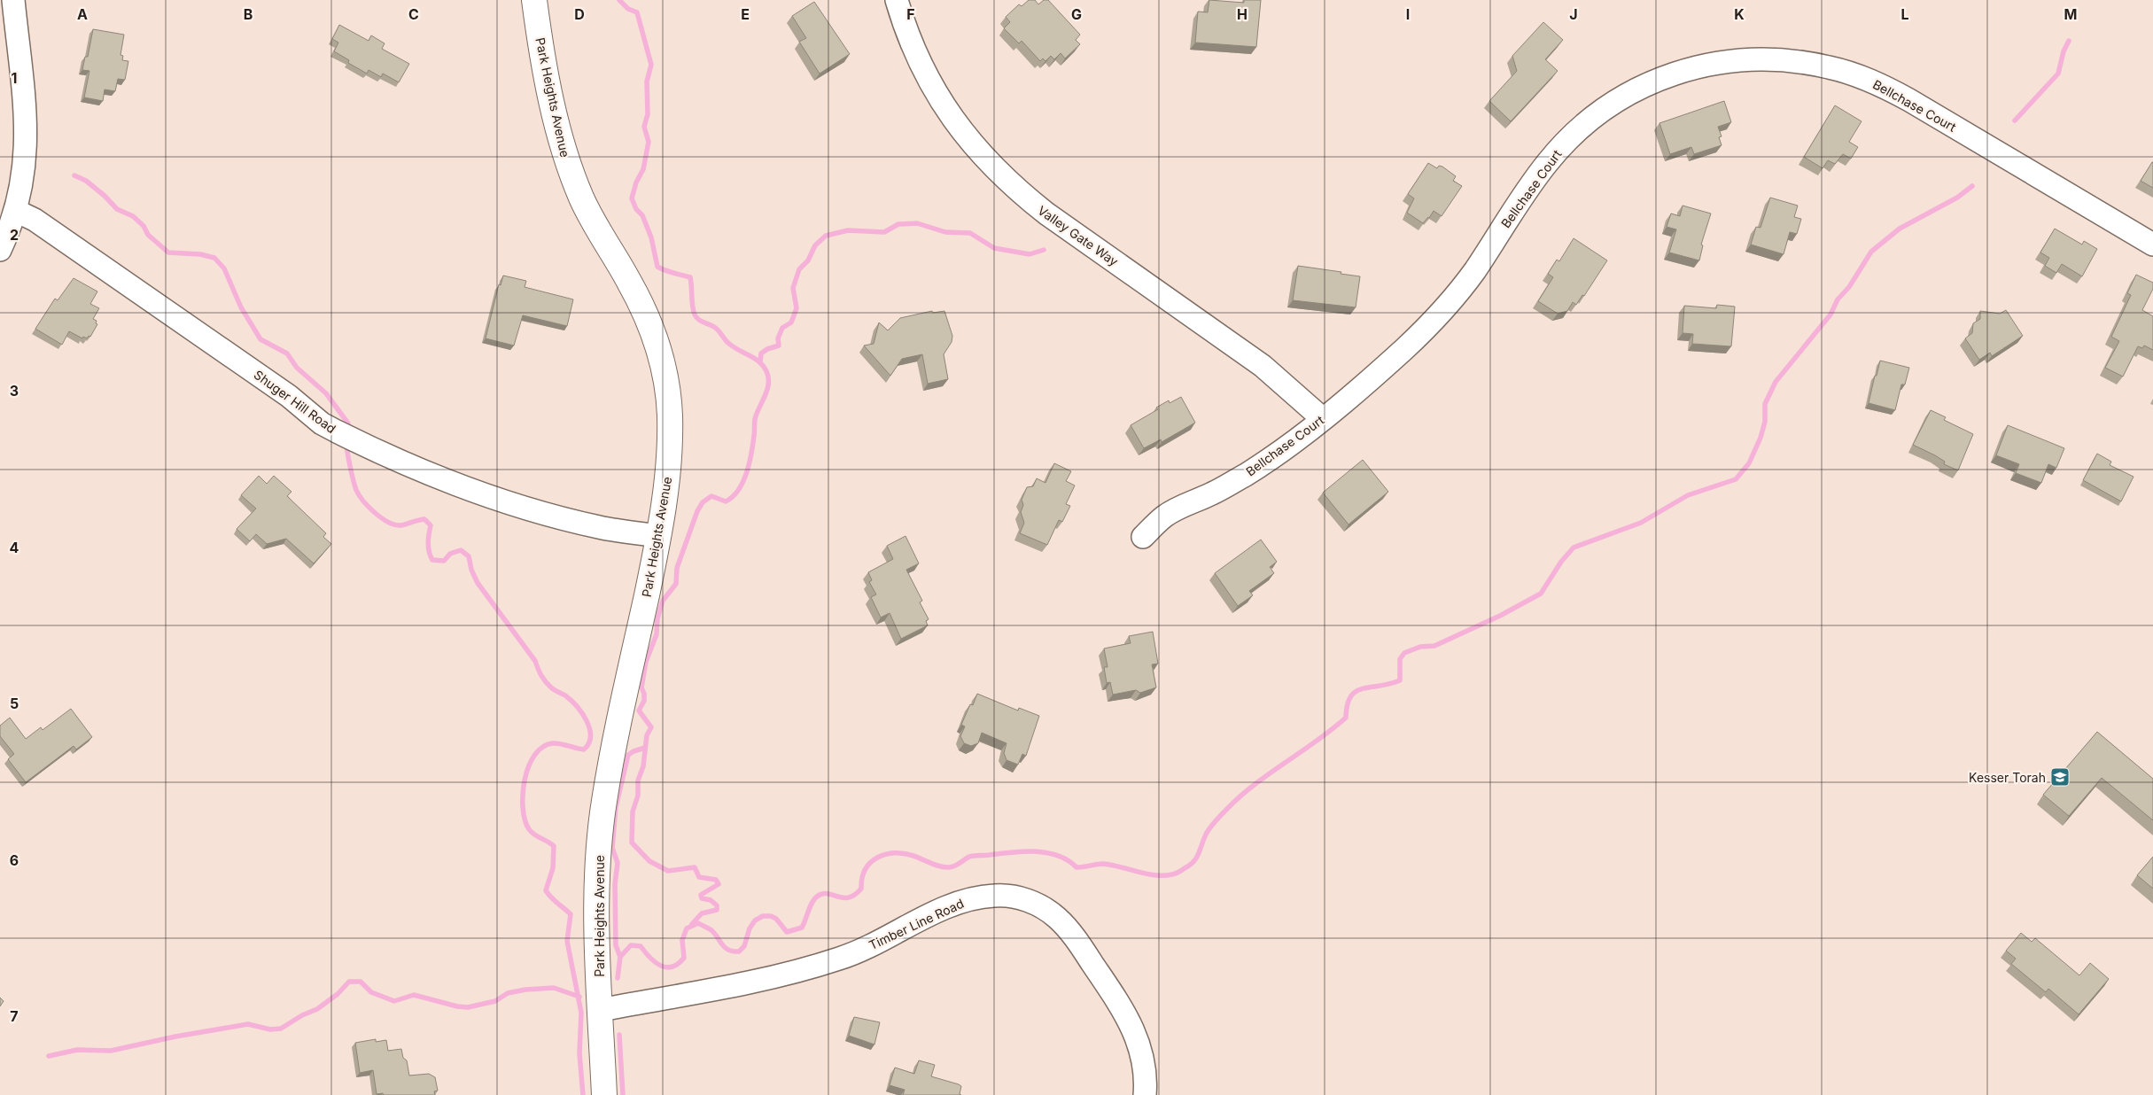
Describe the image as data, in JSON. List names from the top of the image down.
{
  "streets": {
    "main road": ["Park Heights Avenue"],
    "street": [
      "Bellchase Court",
      "Valley Gate Way",
      "Shuger Hill Road",
      "Timber Line Road"
    ]
  },
  "crossings": [
    ["Park Heights Avenue", "Shuger Hill Road"],
    ["Park Heights Avenue", "Timber Line Road"],
    ["Bellchase Court", "Valley Gate Way"]
  ],
  "places": {
    "school or university": ["Kesser Torah"]
  },
  "grid": {
    "columns": [
      "A",
      "B",
      "C",
      "D",
      "E",
      "F",
      "G",
      "H",
      "I",
      "J",
      "K",
      "L",
      "M"
    ],
    "rows": [
      "1",
      "2",
      "3",
      "4",
      "5",
      "6",
      "7"
    ]
  }
}
